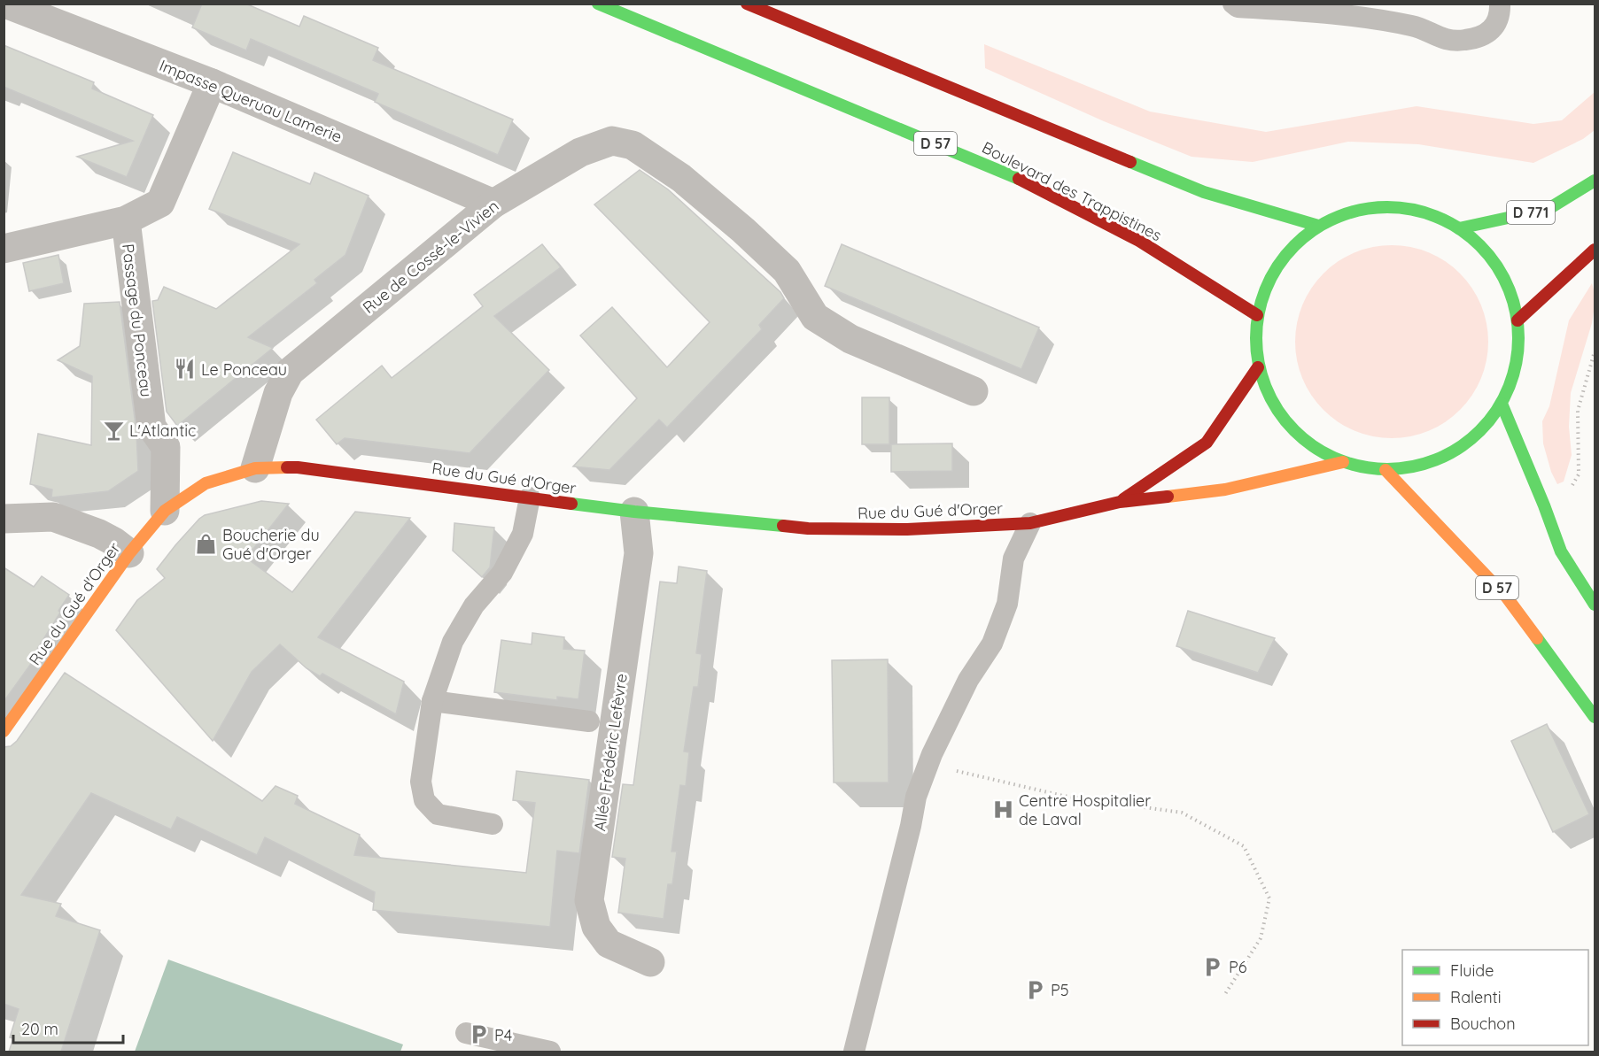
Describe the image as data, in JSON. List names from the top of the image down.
{
  "streets": {
    "main road": [
      "D 57",
      "Boulevard des Trappistines",
      "D 771",
      "Rue du Gué d'Orger"
    ],
    "street": [
      "Impasse Queruau Lamerie",
      "Rue de Cossé-le-Vivien",
      "Passage du Ponceau",
      "Allée Frédéric Lefèvre"
    ]
  },
  "crossings": [
    ["Impasse Queruau Lamerie", "Rue de Cossé-le-Vivien"],
    ["Rue de Cossé-le-Vivien", "Rue du Gué d'Orger"],
    ["Passage du Ponceau", "Rue du Gué d'Orger"],
    ["Rue du Gué d'Orger", "Allée Frédéric Lefèvre"]
  ],
  "places": {
    "restaurant": ["Le Ponceau"],
    "bar": ["L'Atlantic"],
    "shop": ["Boucherie du Gué d'Orger"],
    "hospital": ["Centre Hospitalier de Laval"],
    "parking": ["P6", "P5", "P4"]
  },
  "legend": ["Fluide", "Ralenti", "Bouchon"],
  "scale_bar": "20 m"
}
